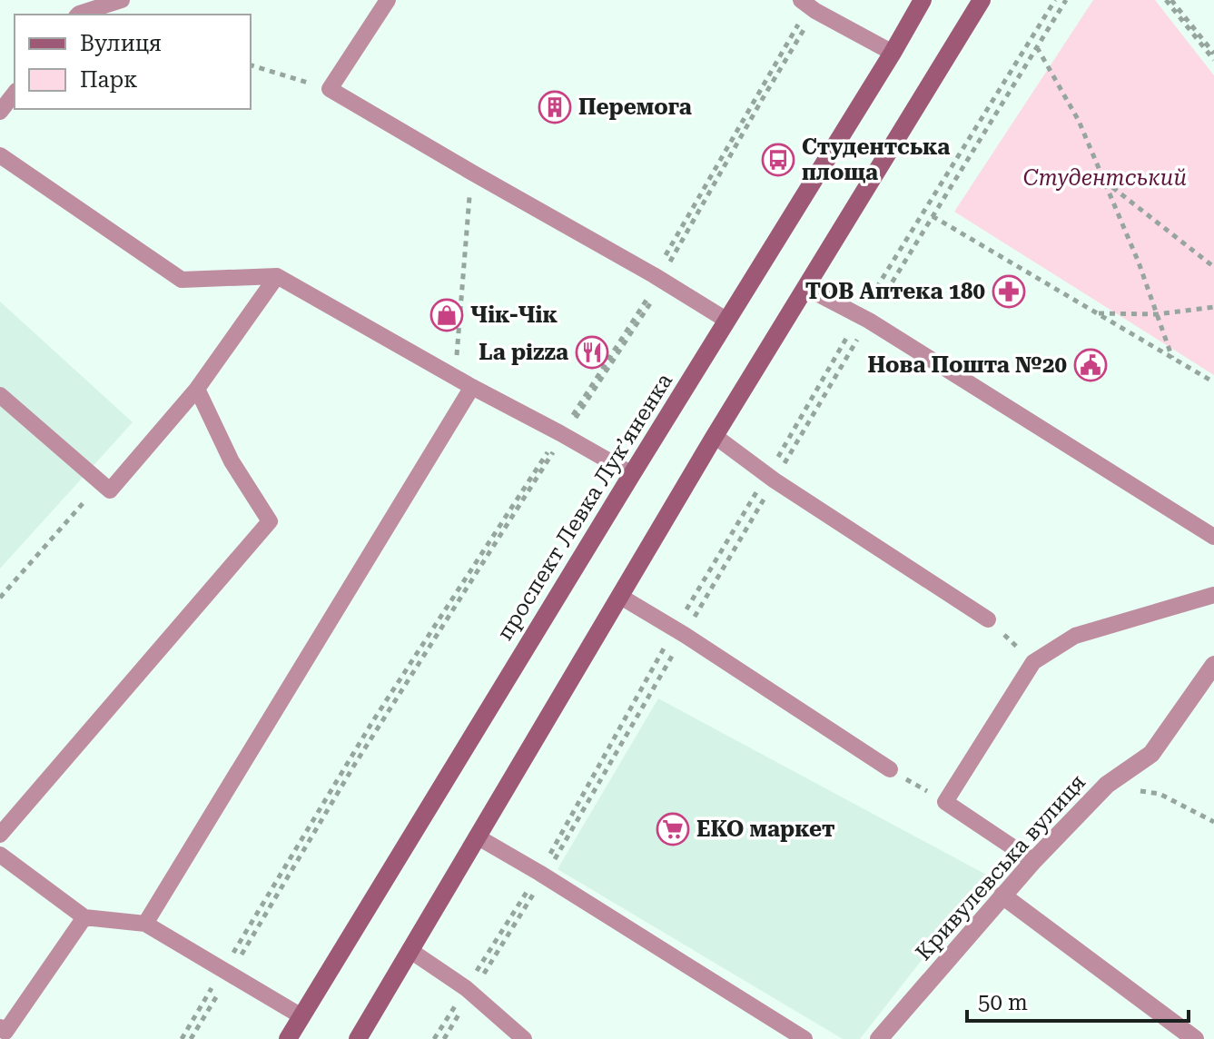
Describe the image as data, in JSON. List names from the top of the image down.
{
  "streets": {
    "main road": ["проспект Левка Лукʼяненка"],
    "street": ["Кривулевська вулиця"]
  },
  "parks": ["Студентський"],
  "places": {
    "building": ["Перемога"],
    "bus stop": ["Студентська площа"],
    "pharmacy": ["ТОВ Аптека 180"],
    "shop": ["Чік-Чік"],
    "restaurant": ["La pizza"],
    "public building": ["Нова Пошта №20"],
    "supermarket": ["ЕКО маркет"]
  },
  "legend": ["Вулиця", "Парк"],
  "scale_bar": "50 m"
}
